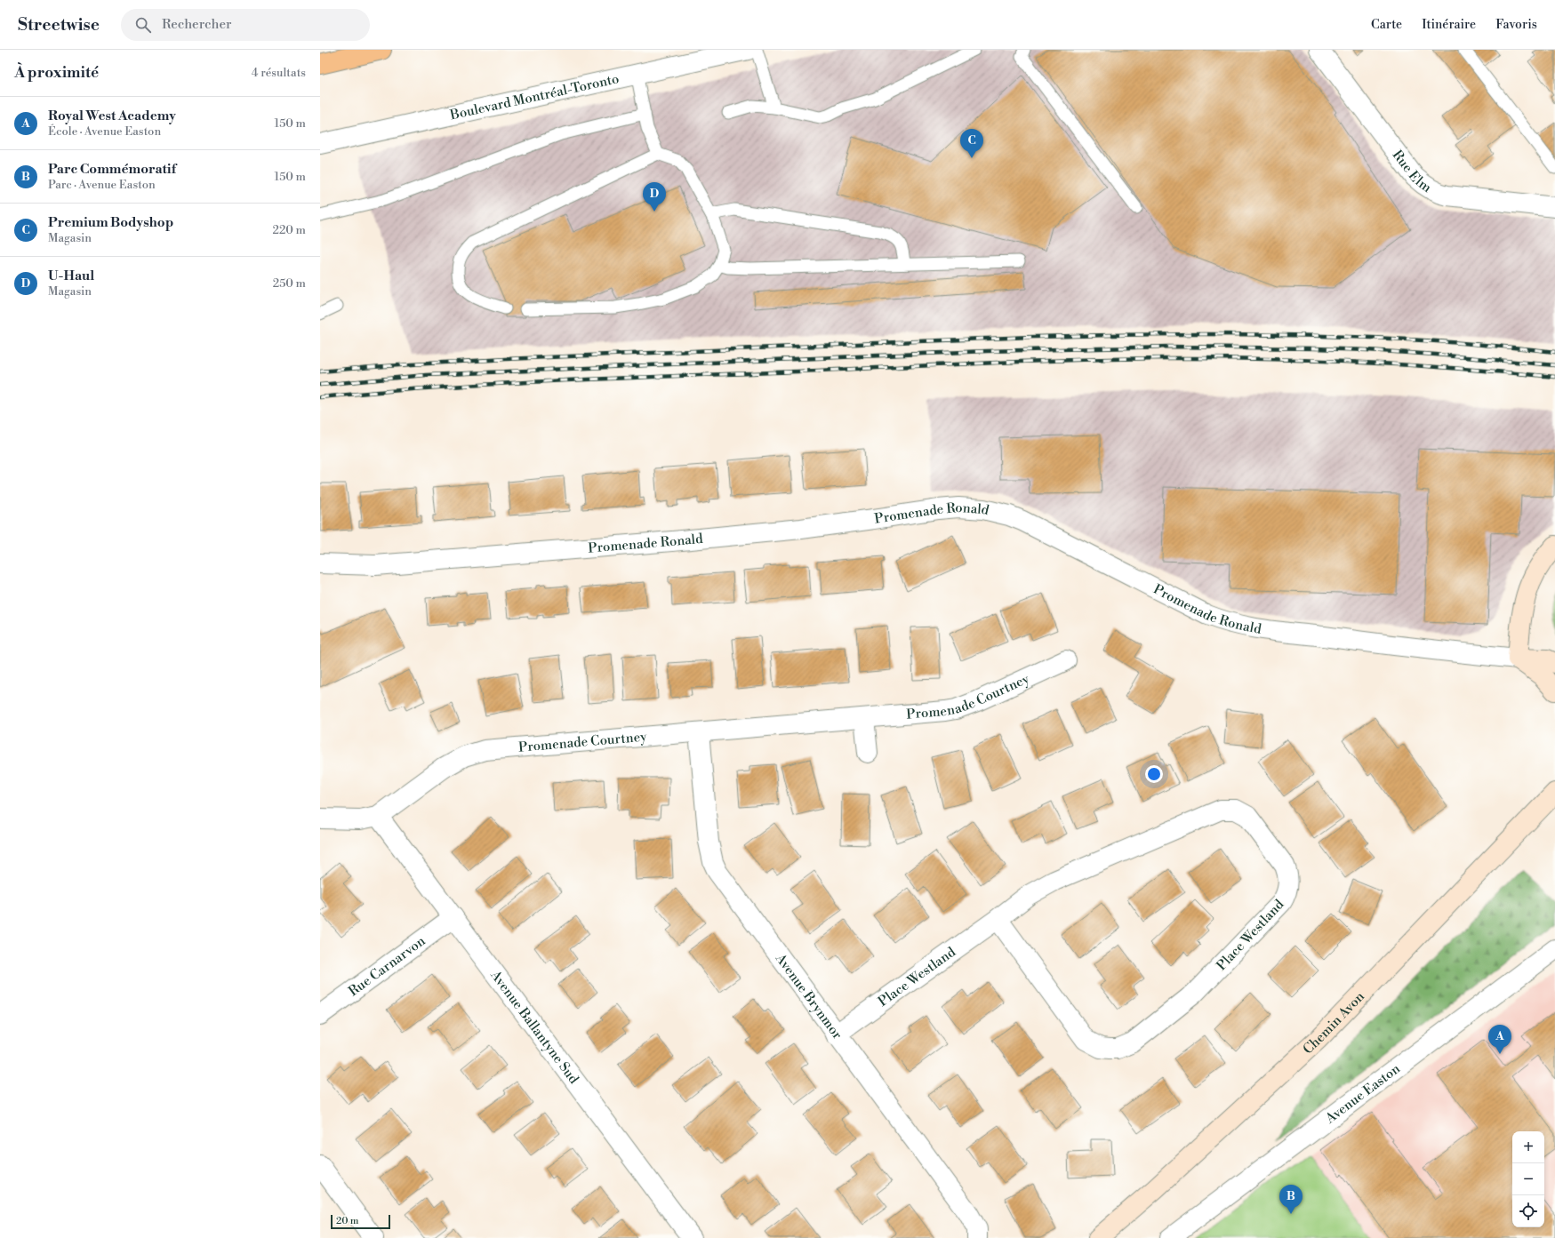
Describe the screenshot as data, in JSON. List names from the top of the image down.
{
  "streets": {
    "main road": ["Chemin Avon"],
    "street": [
      "Boulevard Montréal-Toronto",
      "Rue Elm",
      "Promenade Ronald",
      "Promenade Courtney",
      "Place Westland",
      "Rue Carnarvon",
      "Avenue Brynmor",
      "Avenue Ballantyne Sud",
      "Avenue Easton"
    ]
  },
  "crossings": [
    ["Promenade Courtney", "Avenue Brynmor"],
    ["Promenade Courtney", "Avenue Ballantyne Sud"],
    ["Place Westland", "Avenue Brynmor"],
    ["Rue Carnarvon", "Avenue Ballantyne Sud"]
  ],
  "scale_bar": "20 m",
  "page": {
    "header": "Streetwise",
    "search": "Rechercher",
    "nav": ["Carte", "Itinéraire", "Favoris"],
    "heading": ["À proximité", "4 résultats"],
    "list": [
      {
        "mark": "A",
        "name": "Royal West Academy",
        "note": "École · Avenue Easton",
        "value": "150 m"
      },
      {
        "mark": "B",
        "name": "Parc Commémoratif",
        "note": "Parc · Avenue Easton",
        "value": "150 m"
      },
      {
        "mark": "C",
        "name": "Premium Bodyshop",
        "note": "Magasin",
        "value": "220 m"
      },
      {
        "mark": "D",
        "name": "U-Haul",
        "note": "Magasin",
        "value": "250 m"
      }
    ],
    "pins": [
      "C",
      "D",
      "A",
      "B"
    ],
    "map_buttons": ["+", "−"],
    "scale": "20 m"
  }
}
